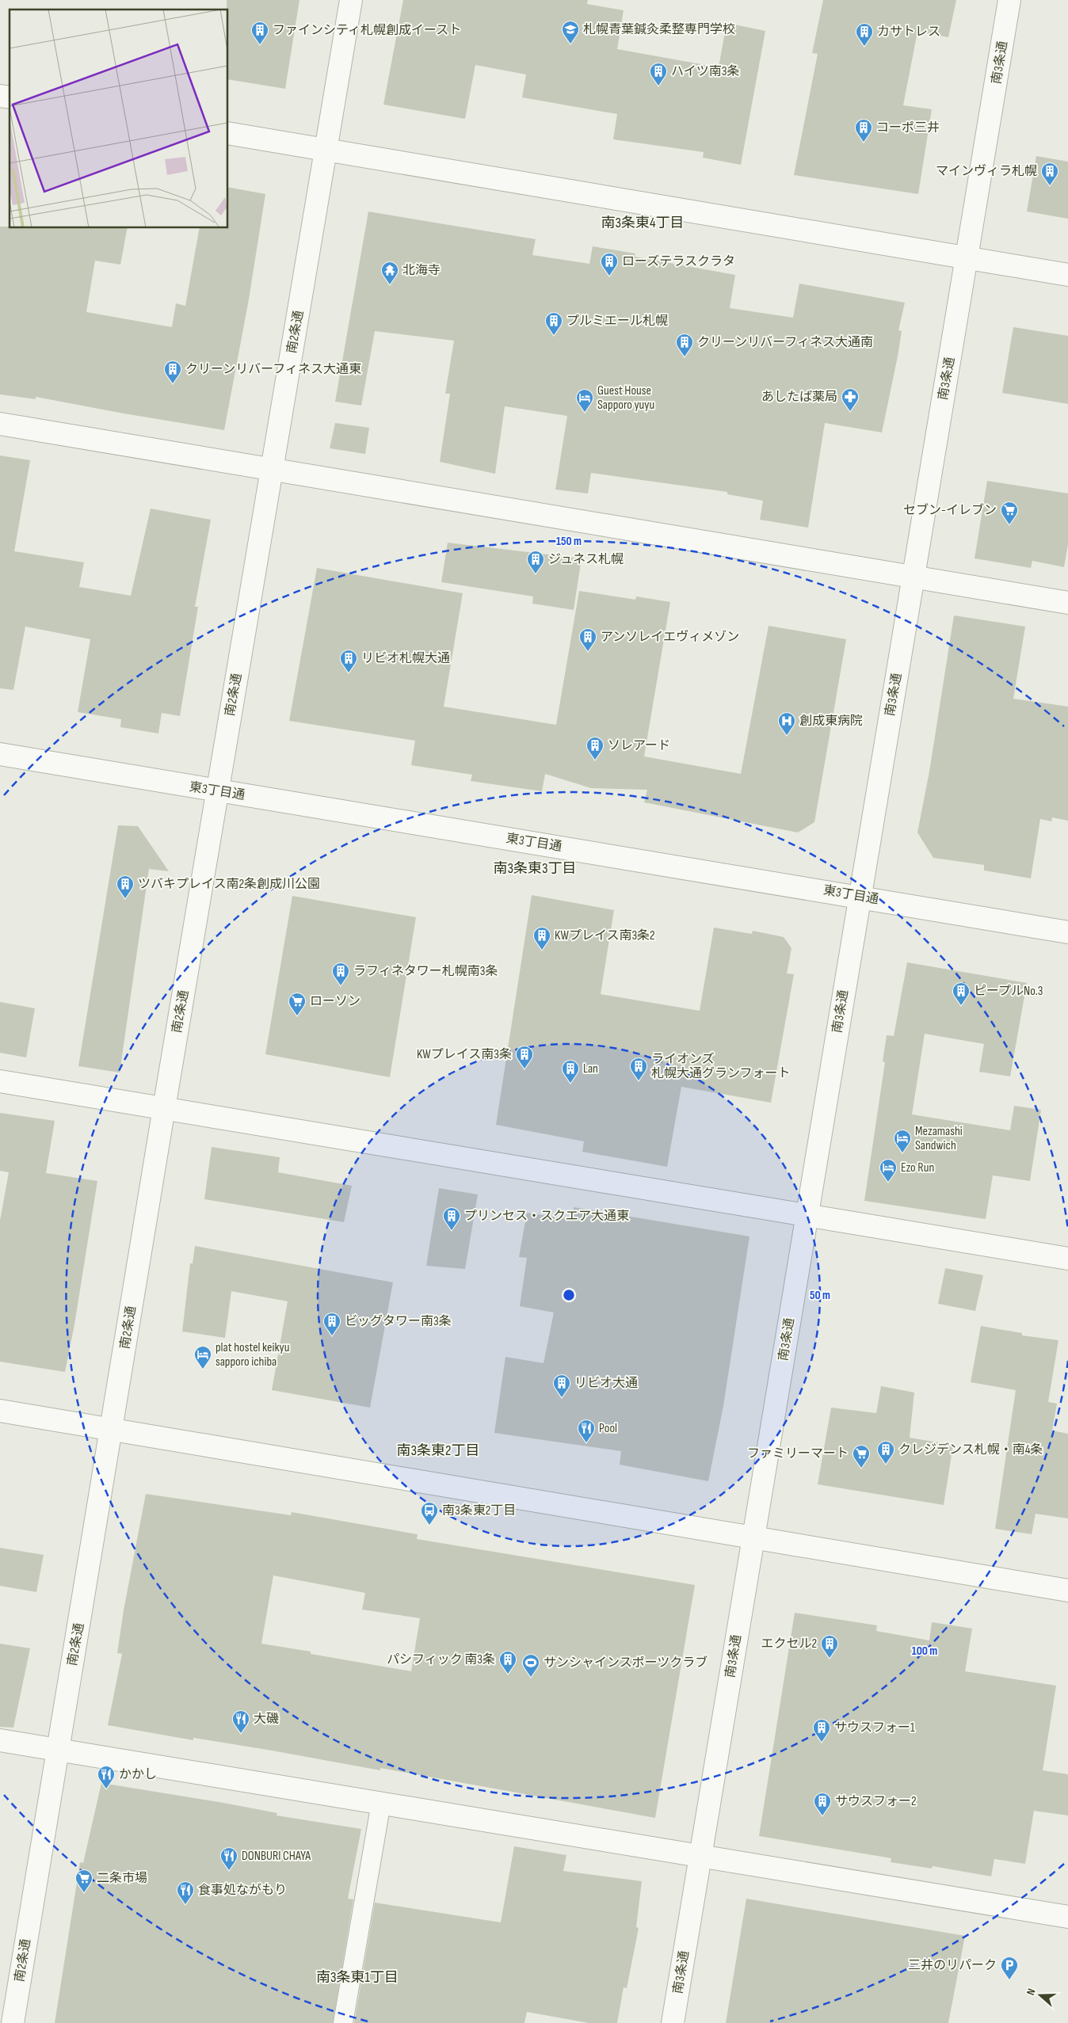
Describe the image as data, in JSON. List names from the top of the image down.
{
  "streets": {
    "street": ["南3条通", "南2条通", "東3丁目通"]
  },
  "crossings": [
    ["南3条通", "東3丁目通"],
    ["南2条通", "東3丁目通"]
  ],
  "districts": [
    "南3条東4丁目",
    "南3条東3丁目",
    "南3条東2丁目",
    "南3条東1丁目"
  ],
  "places": {
    "school or university": ["札幌青葉鍼灸柔整専門学校"],
    "building": [
      "ファインシティ札幌創成イースト",
      "カサトレス",
      "ハイツ南3条",
      "コーポ三井",
      "マインヴィラ札幌",
      "ローズテラスクラタ",
      "プルミエール札幌",
      "クリーンリバーフィネス大通南",
      "クリーンリバーフィネス大通東",
      "ジュネス札幌",
      "アンソレイエヴィメゾン",
      "リビオ札幌大通",
      "ソレアード",
      "ツバキプレイス南2条創成川公園",
      "KWプレイス南3条2",
      "ラフィネタワー札幌南3条",
      "ピープルNo.3",
      "KWプレイス南3条",
      "ライオンズ 札幌大通グランフォート",
      "Lan",
      "プリンセス・スクエア大通東",
      "ビッグタワー南3条",
      "リビオ大通",
      "クレジデンス札幌・南4条",
      "エクセル2",
      "パシフィック 南3条",
      "サウスフォー1",
      "サウスフォー2"
    ],
    "temple": ["北海寺"],
    "pharmacy": ["あしたば薬局"],
    "hotel": [
      "Guest House Sapporo yuyu",
      "Mezamashi Sandwich",
      "Ezo Run",
      "plat hostel keikyu sapporo ichiba"
    ],
    "supermarket": [
      "セブン-イレブン",
      "ローソン",
      "ファミリーマート",
      "二条市場"
    ],
    "hospital": ["創成東病院"],
    "restaurant": [
      "Pool",
      "大磯",
      "かかし",
      "DONBURI CHAYA",
      "食事処ながもり"
    ],
    "bus stop": ["南3条東2丁目"],
    "sports": ["サンシャインスポーツクラブ"],
    "parking": ["三井のリパーク"]
  },
  "north": "left",
  "rings": ["150 m", "50 m", "100 m"]
}
